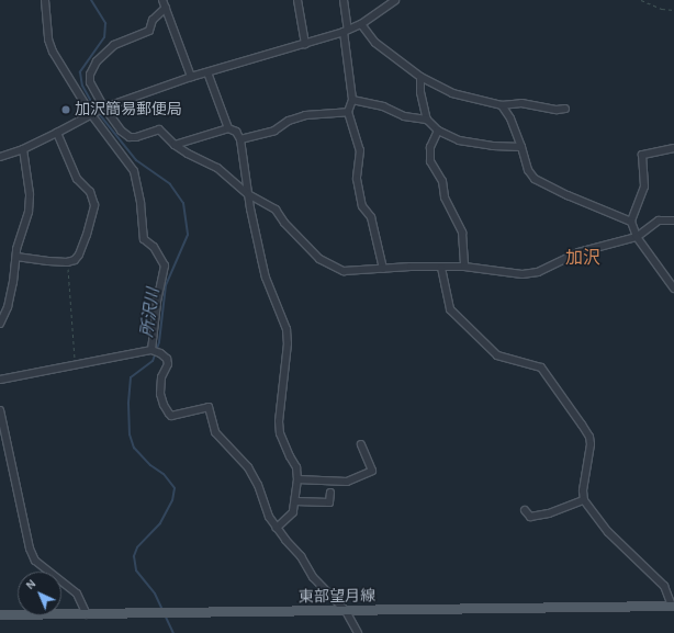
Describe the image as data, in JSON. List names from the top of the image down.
{
  "streets": {
    "main road": ["東部望月線"]
  },
  "districts": ["加沢"],
  "water": ["所沢川"],
  "places": ["加沢簡易郵便局"],
  "north": "top left"
}
